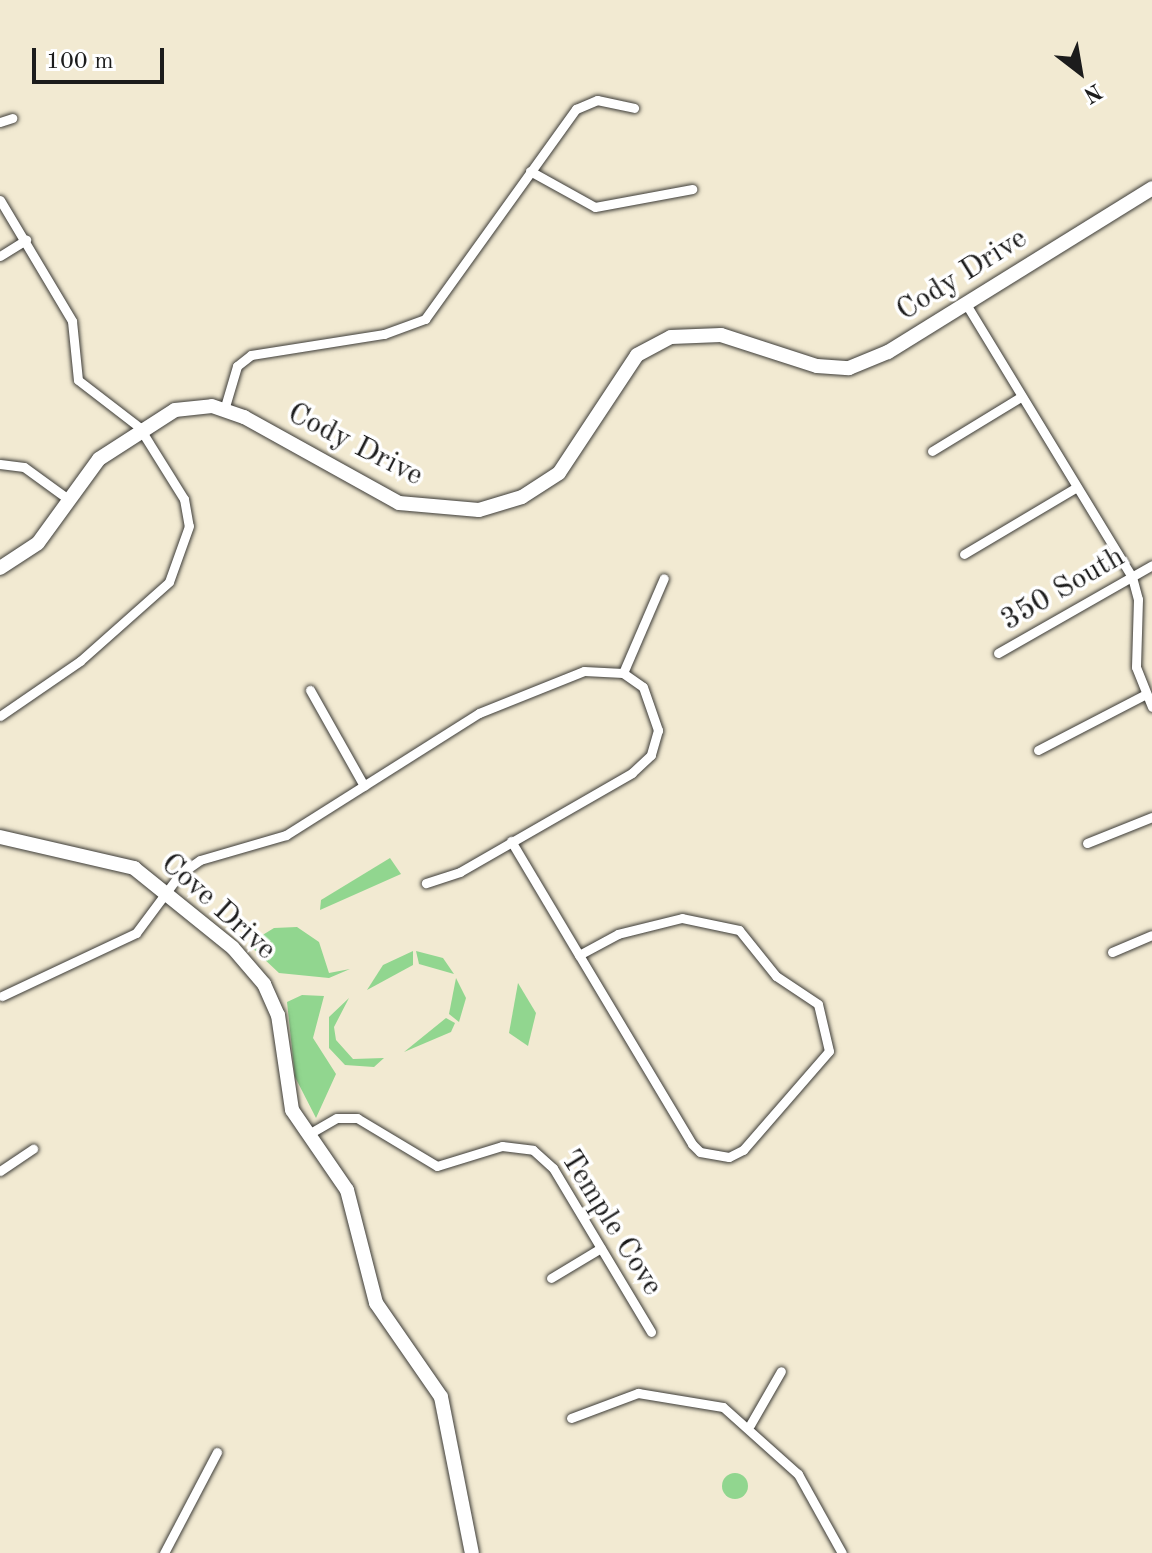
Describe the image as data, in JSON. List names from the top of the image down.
{
  "streets": {
    "street": [
      "Cody Drive",
      "350 South",
      "Cove Drive",
      "Temple Cove"
    ]
  },
  "crossings": [
    ["Cove Drive", "Temple Cove"]
  ],
  "scale_bar": "100 m",
  "north": "bottom right"
}
